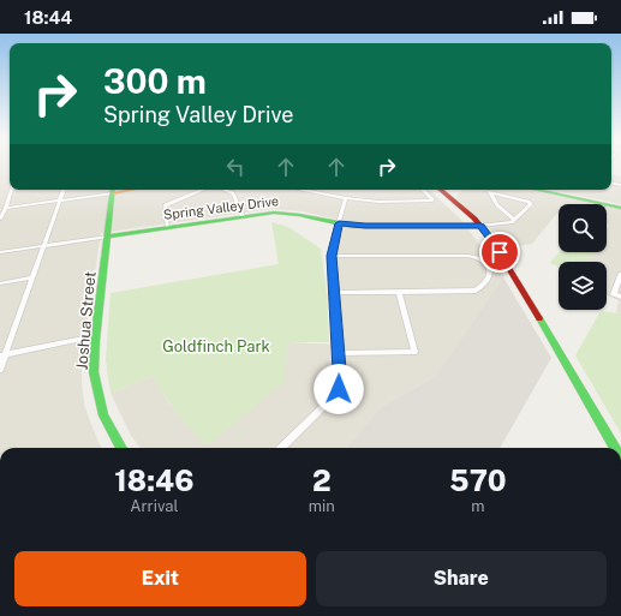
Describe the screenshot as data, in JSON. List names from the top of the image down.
{
  "streets": {
    "street": ["Spring Valley Drive", "Joshua Street"]
  },
  "crossings": [
    ["Spring Valley Drive", "Joshua Street"]
  ],
  "parks": ["Goldfinch Park"],
  "page": {
    "status": "18:44",
    "turn": ["300 m", "Spring Valley Drive"],
    "eta": [
      "18:46",
      "Arrival",
      "2",
      "min",
      "570",
      "m"
    ],
    "buttons": ["Exit", "Share"]
  }
}
